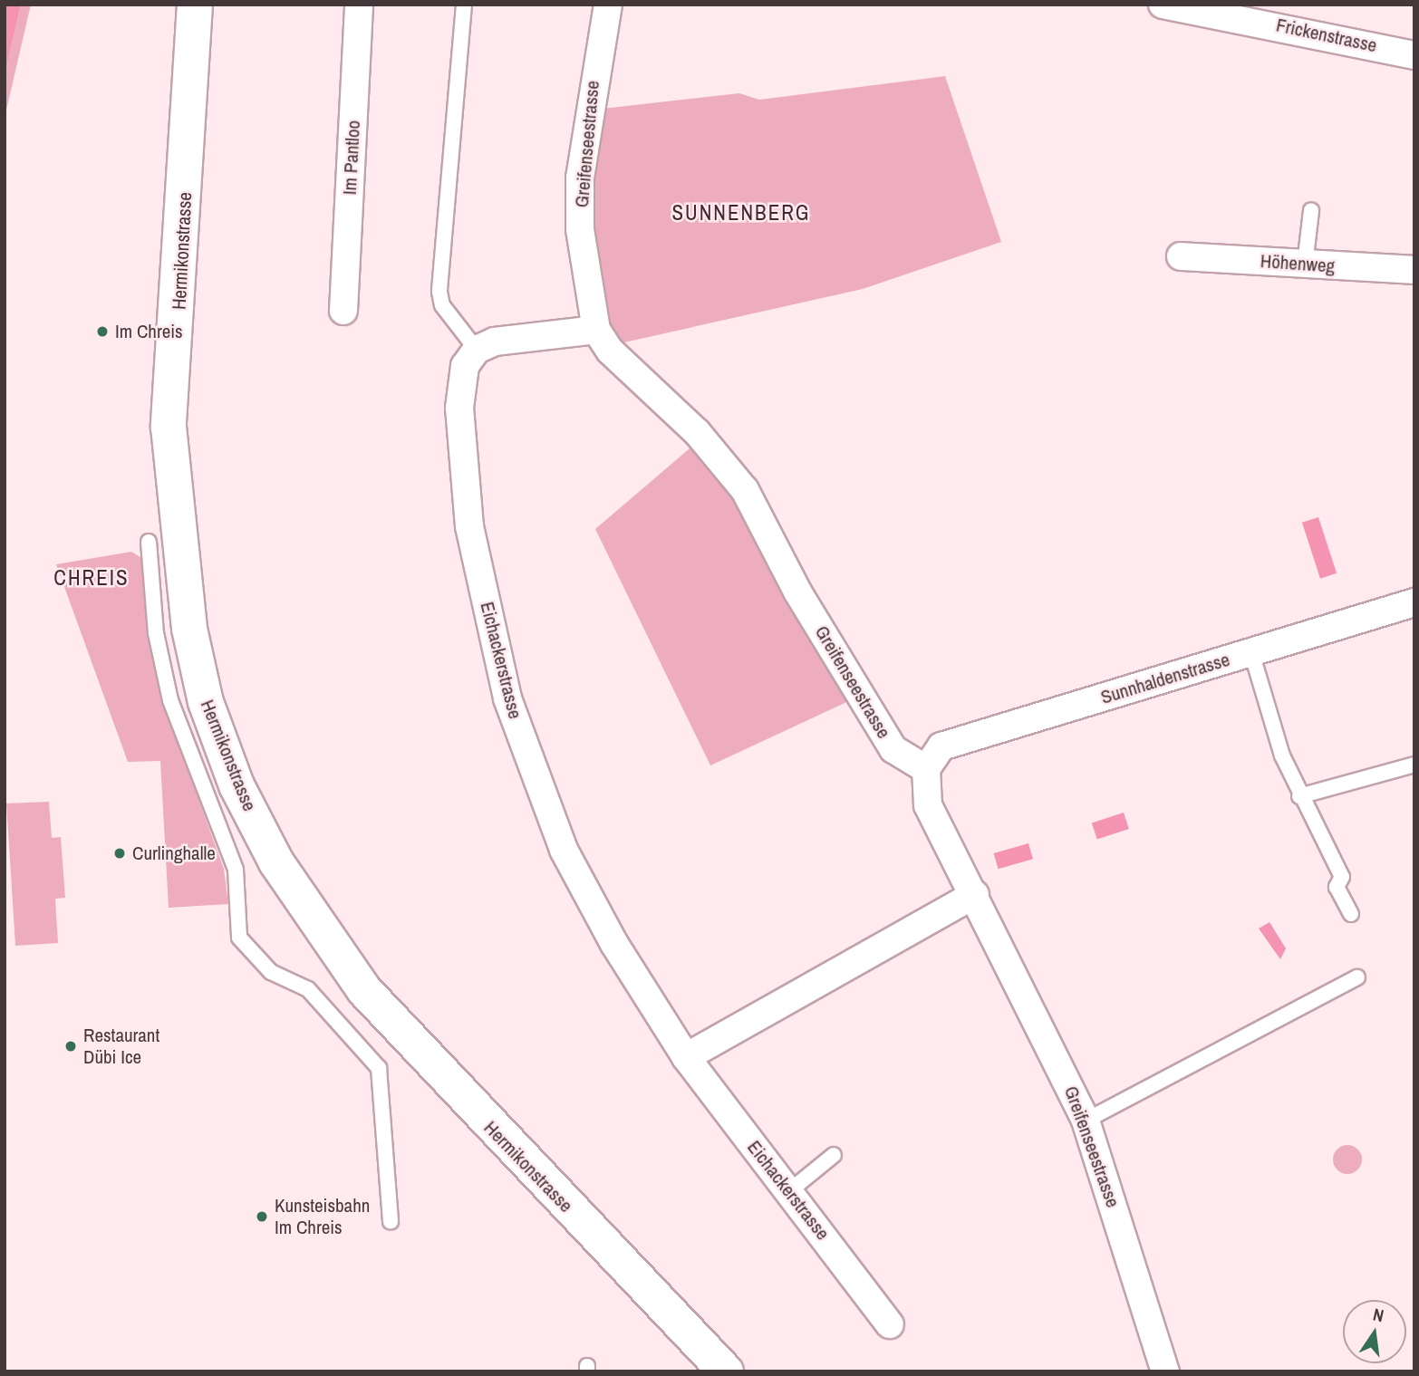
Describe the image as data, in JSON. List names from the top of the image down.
{
  "streets": {
    "street": [
      "Frickenstrasse",
      "Greifenseestrasse",
      "Im Pantloo",
      "Hermikonstrasse",
      "Höhenweg",
      "Eichackerstrasse",
      "Sunnhaldenstrasse"
    ]
  },
  "crossings": [
    ["Greifenseestrasse", "Sunnhaldenstrasse"]
  ],
  "districts": ["SUNNENBERG", "CHREIS"],
  "places": [
    "Im Chreis",
    "Curlinghalle",
    "Restaurant Dübi Ice",
    "Kunsteisbahn Im Chreis"
  ],
  "north": "top"
}
